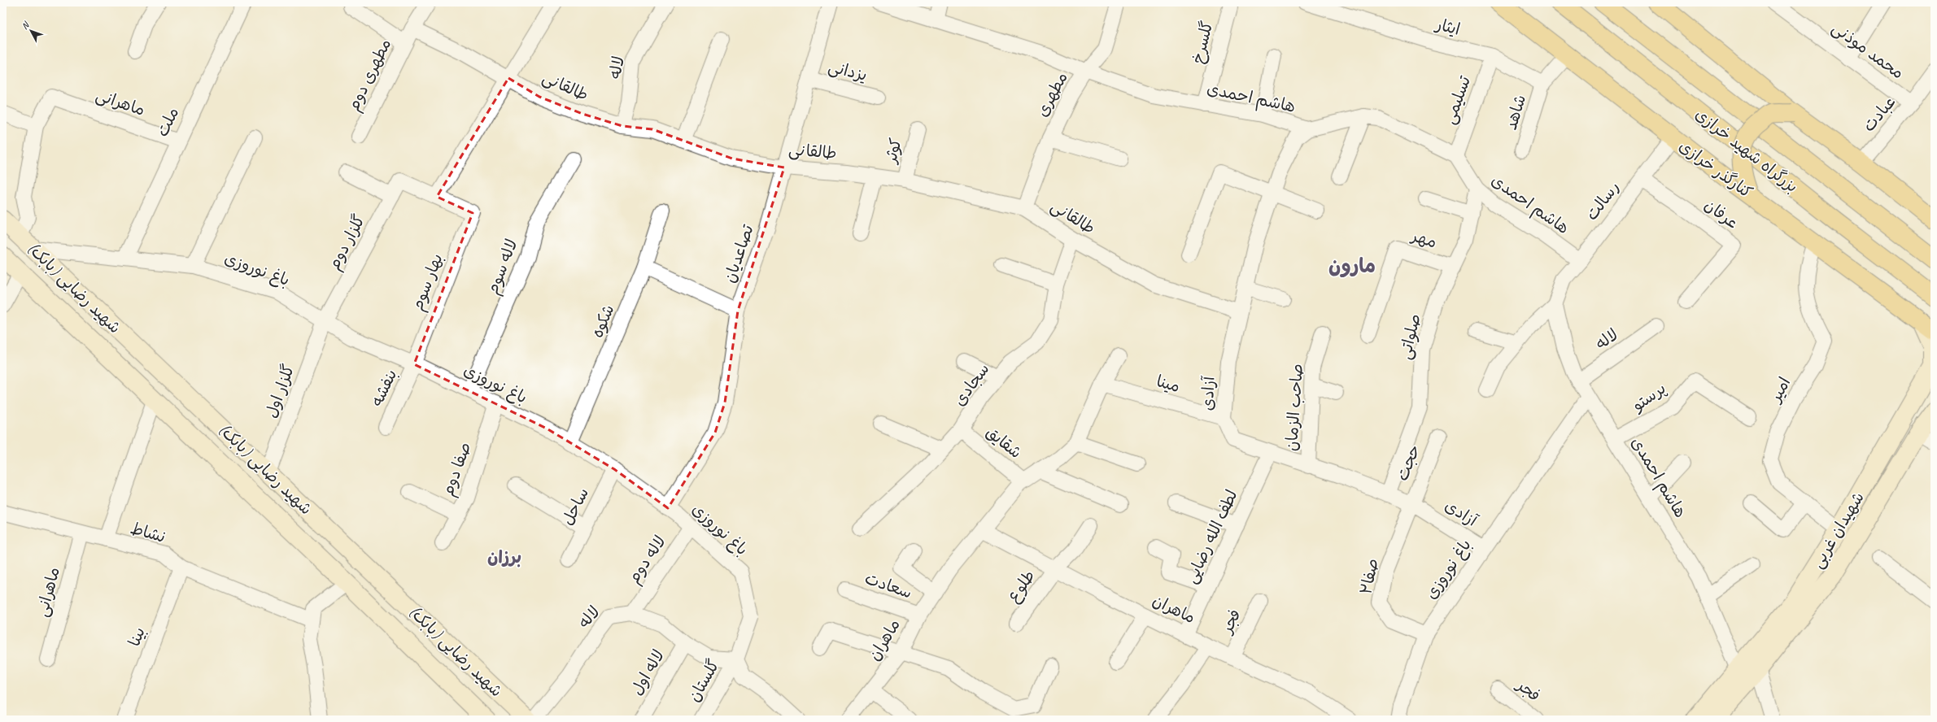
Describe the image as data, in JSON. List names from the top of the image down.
{
  "streets": {
    "main road": [
      "بزرگراه شهید خرازی",
      "کنارگذر خرازی",
      "شهید رضایی (بابک)",
      "شهیدان غربی"
    ],
    "street": [
      "ایثار",
      "گلسرخ",
      "محمد موذنی",
      "لاله",
      "یزدانی",
      "مطهری دوم",
      "طالقانی",
      "مطهری",
      "هاشم احمدی",
      "تسلیمی",
      "ماهرانی",
      "شاهد",
      "عبادت",
      "ملت",
      "کوثر",
      "رسالت",
      "عرفان",
      "مهر",
      "گلزار دوم",
      "تصاعدیان",
      "لاله سوم",
      "باغ نوروزی",
      "بهار سوم",
      "شکوه",
      "صلواتی",
      "مینا",
      "سجادی",
      "بنفشه",
      "امیر",
      "گلزار اول",
      "آزادی",
      "پرستو",
      "صاحب الزمان",
      "شقایق",
      "حجت",
      "صفا دوم",
      "ساحل",
      "نشاط",
      "لطف الله رضایی",
      "لاله دوم",
      "صفا۲",
      "سعادت",
      "طلوع",
      "ماهران",
      "فجر",
      "بینا",
      "لاله اول",
      "گلستان"
    ]
  },
  "crossings": [
    ["ایثار", "تسلیمی"],
    ["ایثار", "شاهد"],
    ["گلسرخ", "هاشم احمدی"],
    ["محمد موذنی", "عبادت"],
    ["لاله", "طالقانی"],
    ["لاله", "هاشم احمدی"],
    ["لاله", "باغ نوروزی"],
    ["لاله", "لاله دوم"],
    ["لاله", "لاله اول"],
    ["لاله", "گلستان"],
    ["یزدانی", "تصاعدیان"],
    ["مطهری دوم", "طالقانی"],
    ["طالقانی", "مطهری"],
    ["طالقانی", "کوثر"],
    ["طالقانی", "تصاعدیان"],
    ["طالقانی", "سجادی"],
    ["طالقانی", "آزادی"],
    ["مطهری", "هاشم احمدی"],
    ["هاشم احمدی", "تسلیمی"],
    ["هاشم احمدی", "رسالت"],
    ["هاشم احمدی", "باغ نوروزی"],
    ["هاشم احمدی", "صلواتی"],
    ["هاشم احمدی", "آزادی"],
    ["هاشم احمدی", "پرستو"],
    ["هاشم احمدی", "شهیدان غربی"],
    ["ماهرانی", "ملت"],
    ["ماهرانی", "نشاط"],
    ["ملت", "باغ نوروزی"],
    ["کنارگذر خرازی", "رسالت"],
    ["کنارگذر خرازی", "امیر"],
    ["کنارگذر خرازی", "شهیدان غربی"],
    ["رسالت", "عرفان"],
    ["مهر", "صلواتی"],
    ["گلزار دوم", "باغ نوروزی"],
    ["گلزار دوم", "بهار سوم"],
    ["گلزار دوم", "گلزار اول"],
    ["تصاعدیان", "باغ نوروزی"],
    ["لاله سوم", "باغ نوروزی"],
    ["باغ نوروزی", "بهار سوم"],
    ["باغ نوروزی", "شهید رضایی (بابک)"],
    ["باغ نوروزی", "شکوه"],
    ["باغ نوروزی", "بنفشه"],
    ["باغ نوروزی", "گلزار اول"],
    ["باغ نوروزی", "آزادی"],
    ["باغ نوروزی", "صفا دوم"],
    ["باغ نوروزی", "ساحل"],
    ["باغ نوروزی", "لاله دوم"],
    ["باغ نوروزی", "صفا۲"],
    ["باغ نوروزی", "گلستان"],
    ["بهار سوم", "بنفشه"],
    ["شهید رضایی (بابک)", "گلزار اول"],
    ["صلواتی", "آزادی"],
    ["مینا", "آزادی"],
    ["مینا", "ماهران"],
    ["سجادی", "شقایق"],
    ["امیر", "شهیدان غربی"],
    ["آزادی", "صاحب الزمان"],
    ["آزادی", "حجت"],
    ["آزادی", "لطف الله رضایی"],
    ["آزادی", "صفا۲"],
    ["شقایق", "ماهران"],
    ["حجت", "صفا۲"],
    ["نشاط", "بینا"],
    ["لطف الله رضایی", "ماهران"],
    ["سعادت", "ماهران"],
    ["طلوع", "ماهران"],
    ["ماهران", "فجر"]
  ],
  "districts": ["مارون", "برزان"],
  "north": "top left"
}
